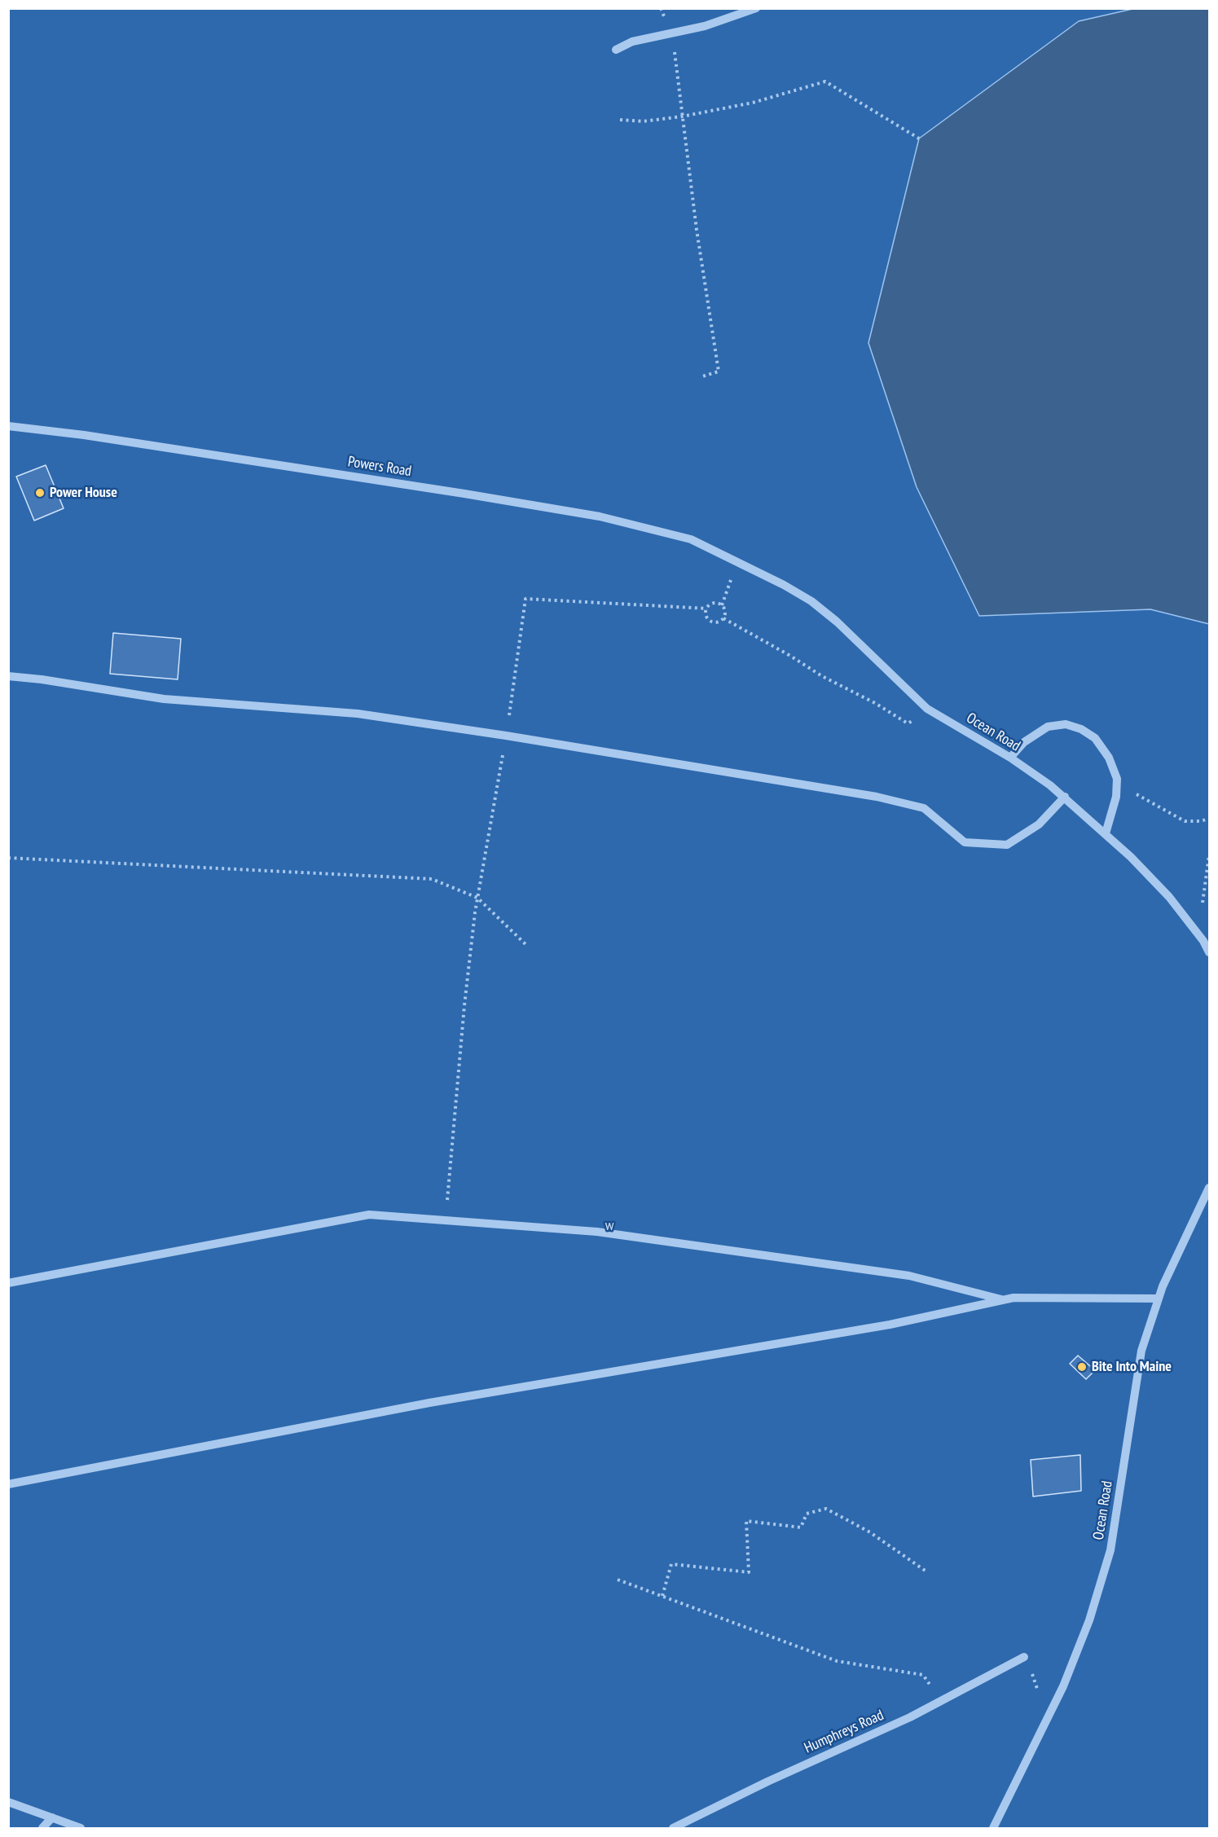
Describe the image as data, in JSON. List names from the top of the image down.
{
  "streets": {
    "lane": ["Powers Road", "Ocean Road", "Humphreys Road"]
  },
  "crossings": [
    ["Powers Road", "Ocean Road"]
  ],
  "parks": ["w"],
  "places": ["Power House", "Bite Into Maine"]
}
